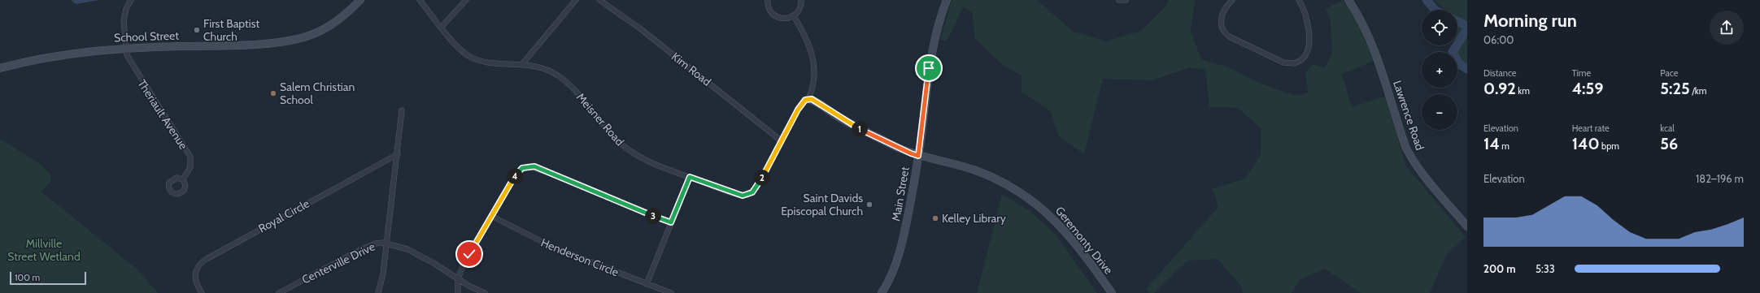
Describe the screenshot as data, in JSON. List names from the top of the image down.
{
  "streets": {
    "street": [
      "School Street",
      "Kim Road",
      "Theriault Avenue",
      "Lawrence Road",
      "Meisner Road",
      "Main Street",
      "Royal Circle",
      "Geremonty Drive",
      "Henderson Circle",
      "Centerville Drive"
    ]
  },
  "crossings": [
    ["School Street", "Theriault Avenue"],
    ["Kim Road", "Meisner Road"],
    ["Meisner Road", "Geremonty Drive"],
    ["Main Street", "Geremonty Drive"]
  ],
  "parks": ["Millville Street Wetland"],
  "places": [
    "First Baptist Church",
    "Salem Christian School",
    "Saint Davids Episcopal Church",
    "Kelley Library"
  ],
  "scale_bar": "100 m",
  "page": {
    "heading": ["Morning run", "06:00"],
    "map_buttons": ["+", "−"],
    "stats": [
      ["Distance", "0.92 km"],
      ["Time", "4:59"],
      ["Pace", "5:25 /km"],
      ["Elevation", "14 m"],
      ["Heart rate", "140 bpm"],
      ["kcal", "56"]
    ],
    "pins": [
      "1",
      "4",
      "2",
      "3"
    ],
    "chart": ["Elevation", "182–196 m"],
    "list": [
      {
        "name": "200 m",
        "note": "5:33"
      }
    ],
    "scale": "100 m"
  }
}
